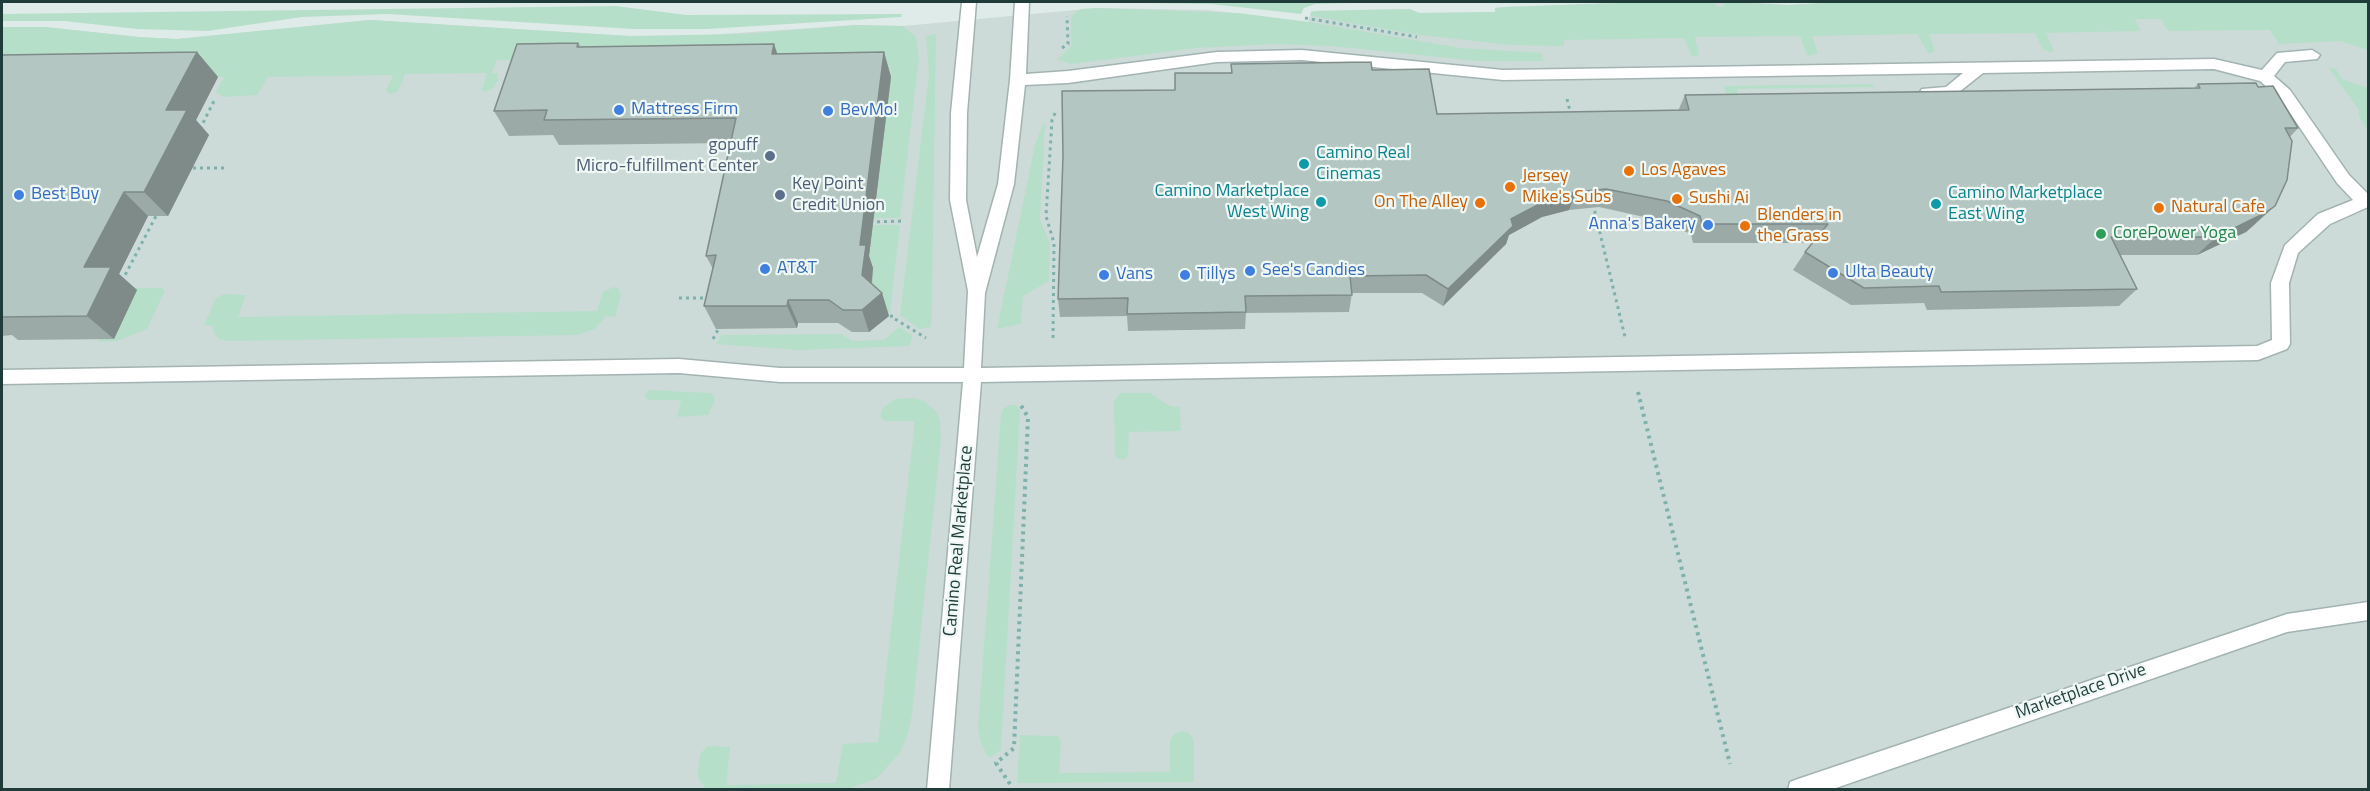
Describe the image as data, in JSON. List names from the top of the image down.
{
  "streets": {
    "lane": ["Camino Real Marketplace", "Marketplace Drive"]
  },
  "places": [
    "Mattress Firm",
    "BevMo!",
    "gopuff Micro-fulfillment Center",
    "Camino Real Cinemas",
    "Los Agaves",
    "Jersey Mike's Subs",
    "Best Buy",
    "Key Point Credit Union",
    "Sushi Ai",
    "Camino Marketplace West Wing",
    "On The Alley",
    "Camino Marketplace East Wing",
    "Natural Cafe",
    "Anna's Bakery",
    "Blenders in the Grass",
    "CorePower Yoga",
    "AT&T",
    "See's Candies",
    "Ulta Beauty",
    "Vans",
    "Tillys"
  ]
}
